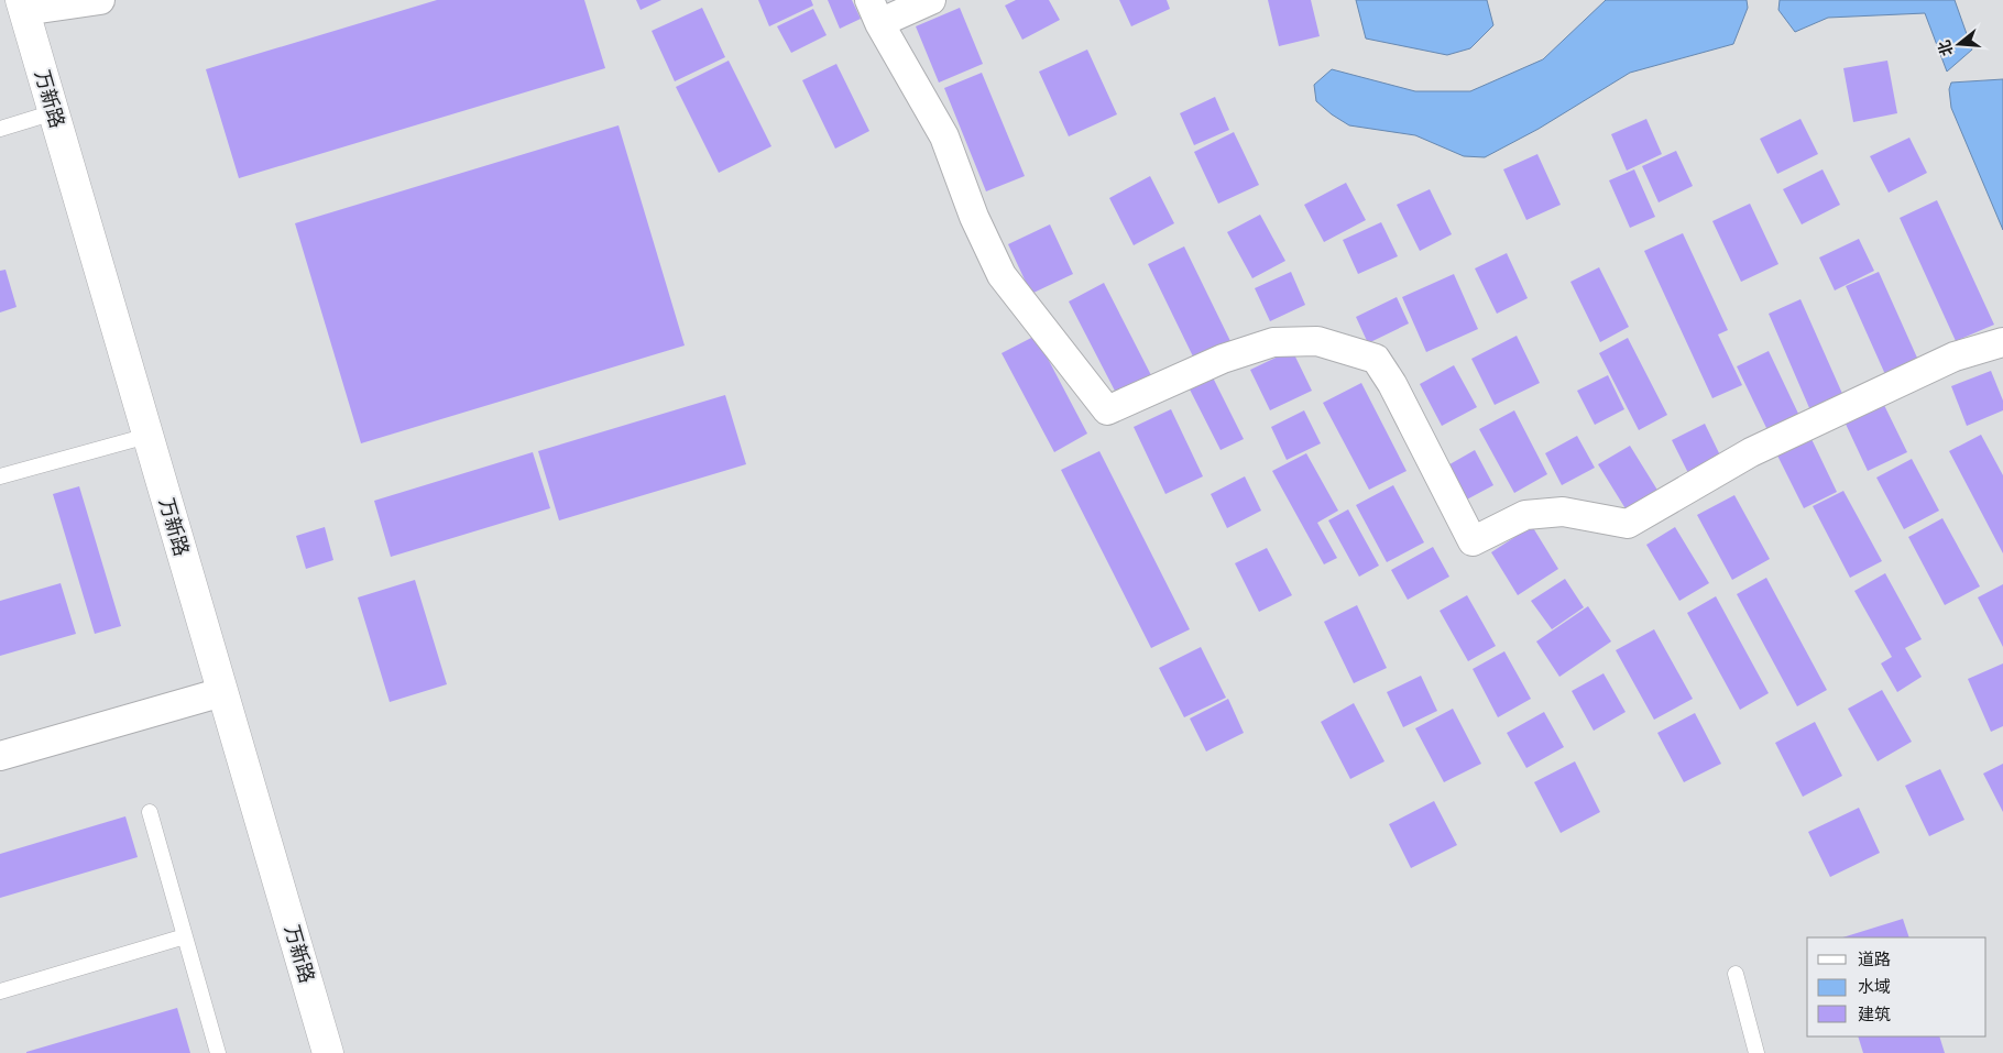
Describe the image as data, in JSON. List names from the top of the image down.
{
  "streets": {
    "street": ["万新路"]
  },
  "legend": ["道路", "水域", "建筑"],
  "north": "left"
}
